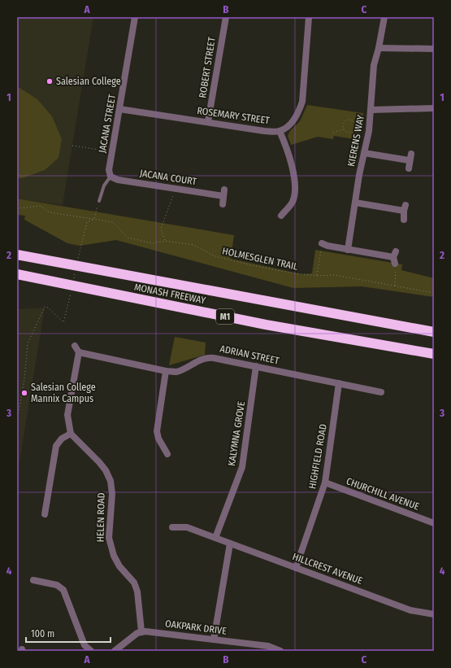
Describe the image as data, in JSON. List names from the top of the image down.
{
  "streets": {
    "highway": ["MONASH FREEWAY", "M1"],
    "street": [
      "ROBERT STREET",
      "ROSEMARY STREET",
      "JACANA STREET",
      "KIERENS WAY",
      "JACANA COURT",
      "ADRIAN STREET",
      "KALYMNA GROVE",
      "HIGHFIELD ROAD",
      "CHURCHILL AVENUE",
      "HELEN ROAD",
      "HILLCREST AVENUE",
      "OAKPARK DRIVE"
    ],
    "path": ["HOLMESGLEN TRAIL"]
  },
  "crossings": [
    ["ROBERT STREET", "ROSEMARY STREET"],
    ["ROSEMARY STREET", "JACANA STREET"],
    ["JACANA STREET", "JACANA COURT"],
    ["ADRIAN STREET", "KALYMNA GROVE"],
    ["ADRIAN STREET", "HIGHFIELD ROAD"],
    ["KALYMNA GROVE", "HILLCREST AVENUE"],
    ["HIGHFIELD ROAD", "CHURCHILL AVENUE"],
    ["HIGHFIELD ROAD", "HILLCREST AVENUE"],
    ["HELEN ROAD", "OAKPARK DRIVE"]
  ],
  "places": ["Salesian College", "Salesian College Mannix Campus"],
  "scale_bar": "100 m",
  "grid": {
    "columns": ["A", "B", "C"],
    "rows": [
      "1",
      "2",
      "3",
      "4"
    ]
  }
}
